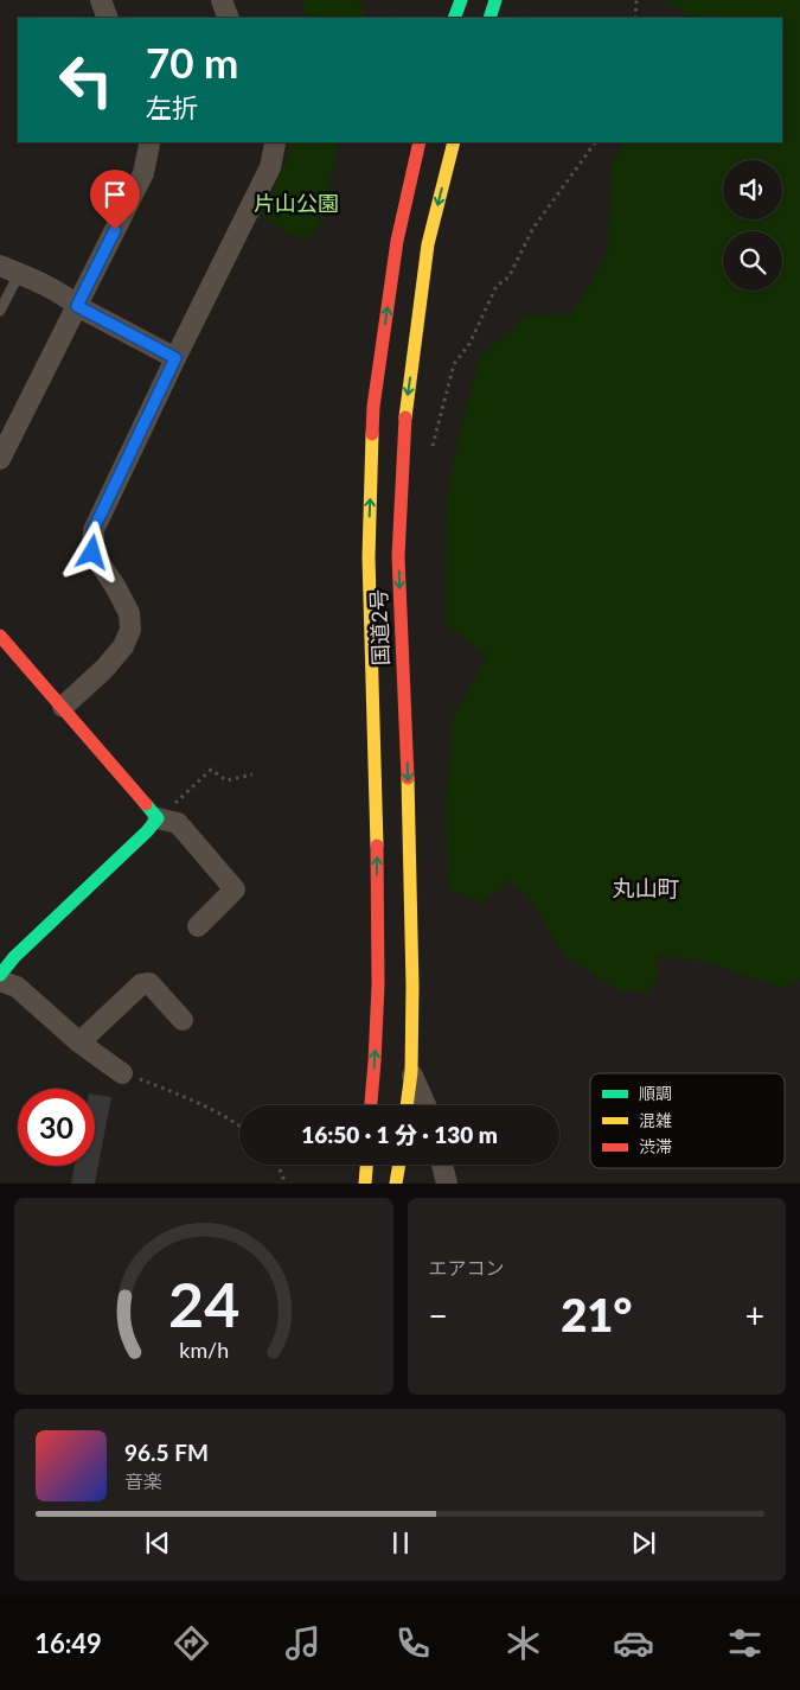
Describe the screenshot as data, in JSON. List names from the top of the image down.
{
  "streets": {
    "main road": ["国道2号"]
  },
  "districts": ["丸山町"],
  "parks": ["片山公園"],
  "legend": ["順調", "混雑", "渋滞"],
  "page": {
    "turn": ["70 m", "左折"],
    "limit": "30",
    "trip": "16:50 · 1 分 · 130 m",
    "tile": "エアコン",
    "heat": ["−", "21°", "+"],
    "song": ["96.5 FM", "音楽"],
    "tabs": "16:49",
    "gauge": ["24", "km/h"]
  }
}
